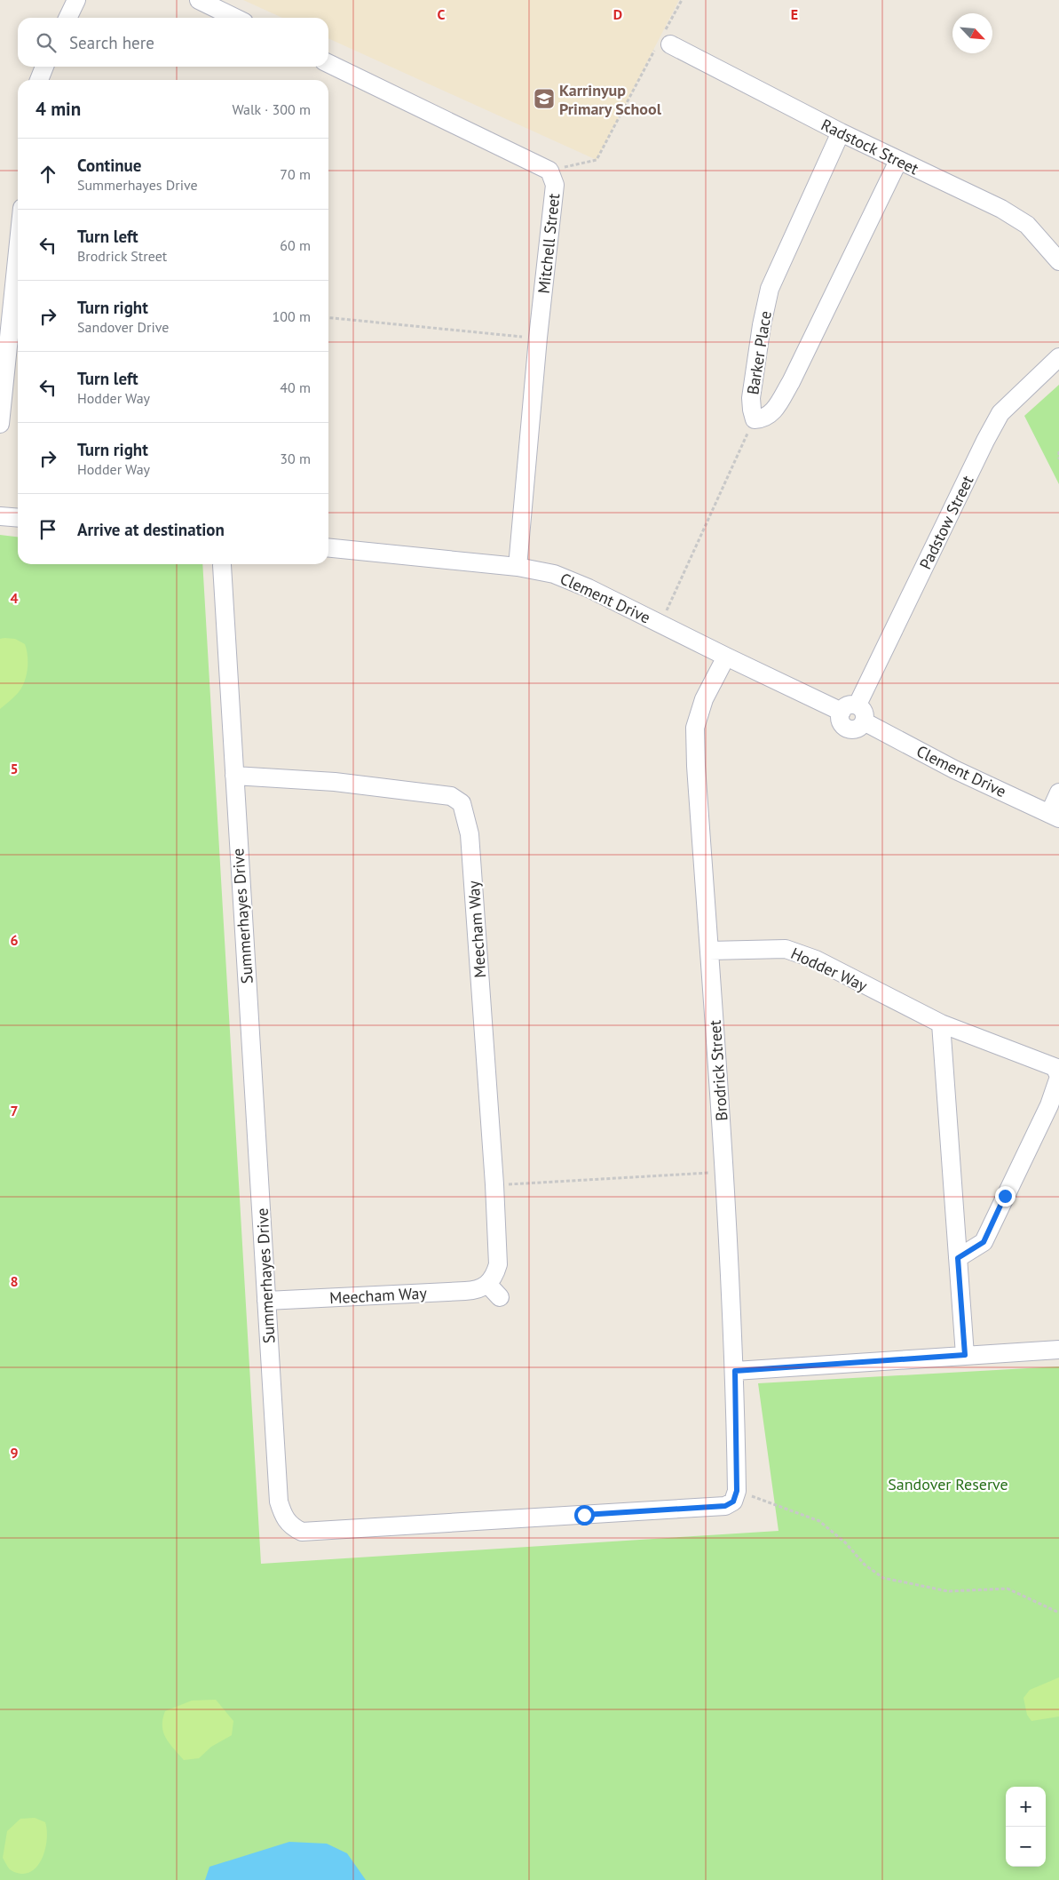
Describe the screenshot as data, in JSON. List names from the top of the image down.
{
  "streets": {
    "street": [
      "Radstock Street",
      "Mitchell Street",
      "Barker Place",
      "Padstow Street",
      "Clement Drive",
      "Summerhayes Drive",
      "Meecham Way",
      "Hodder Way",
      "Brodrick Street"
    ]
  },
  "crossings": [
    ["Radstock Street", "Barker Place"],
    ["Mitchell Street", "Clement Drive"],
    ["Padstow Street", "Clement Drive"],
    ["Clement Drive", "Brodrick Street"],
    ["Summerhayes Drive", "Meecham Way"],
    ["Summerhayes Drive", "Brodrick Street"],
    ["Hodder Way", "Brodrick Street"]
  ],
  "parks": ["Sandover Reserve"],
  "places": {
    "school or university": ["Karrinyup Primary School"]
  },
  "north": "bottom right",
  "page": {
    "search": "Search here",
    "heading": ["4 min", "Walk · 300 m"],
    "list": [
      ["Continue", "Summerhayes Drive", "70 m"],
      ["Turn left", "Brodrick Street", "60 m"],
      ["Turn right", "Sandover Drive", "100 m"],
      ["Turn left", "Hodder Way", "40 m"],
      ["Turn right", "Hodder Way", "30 m"],
      "Arrive at destination"
    ],
    "map_buttons": ["+", "−"]
  },
  "grid": {
    "columns": ["C", "D", "E"],
    "rows": [
      "4",
      "5",
      "6",
      "7",
      "8",
      "9"
    ]
  }
}
